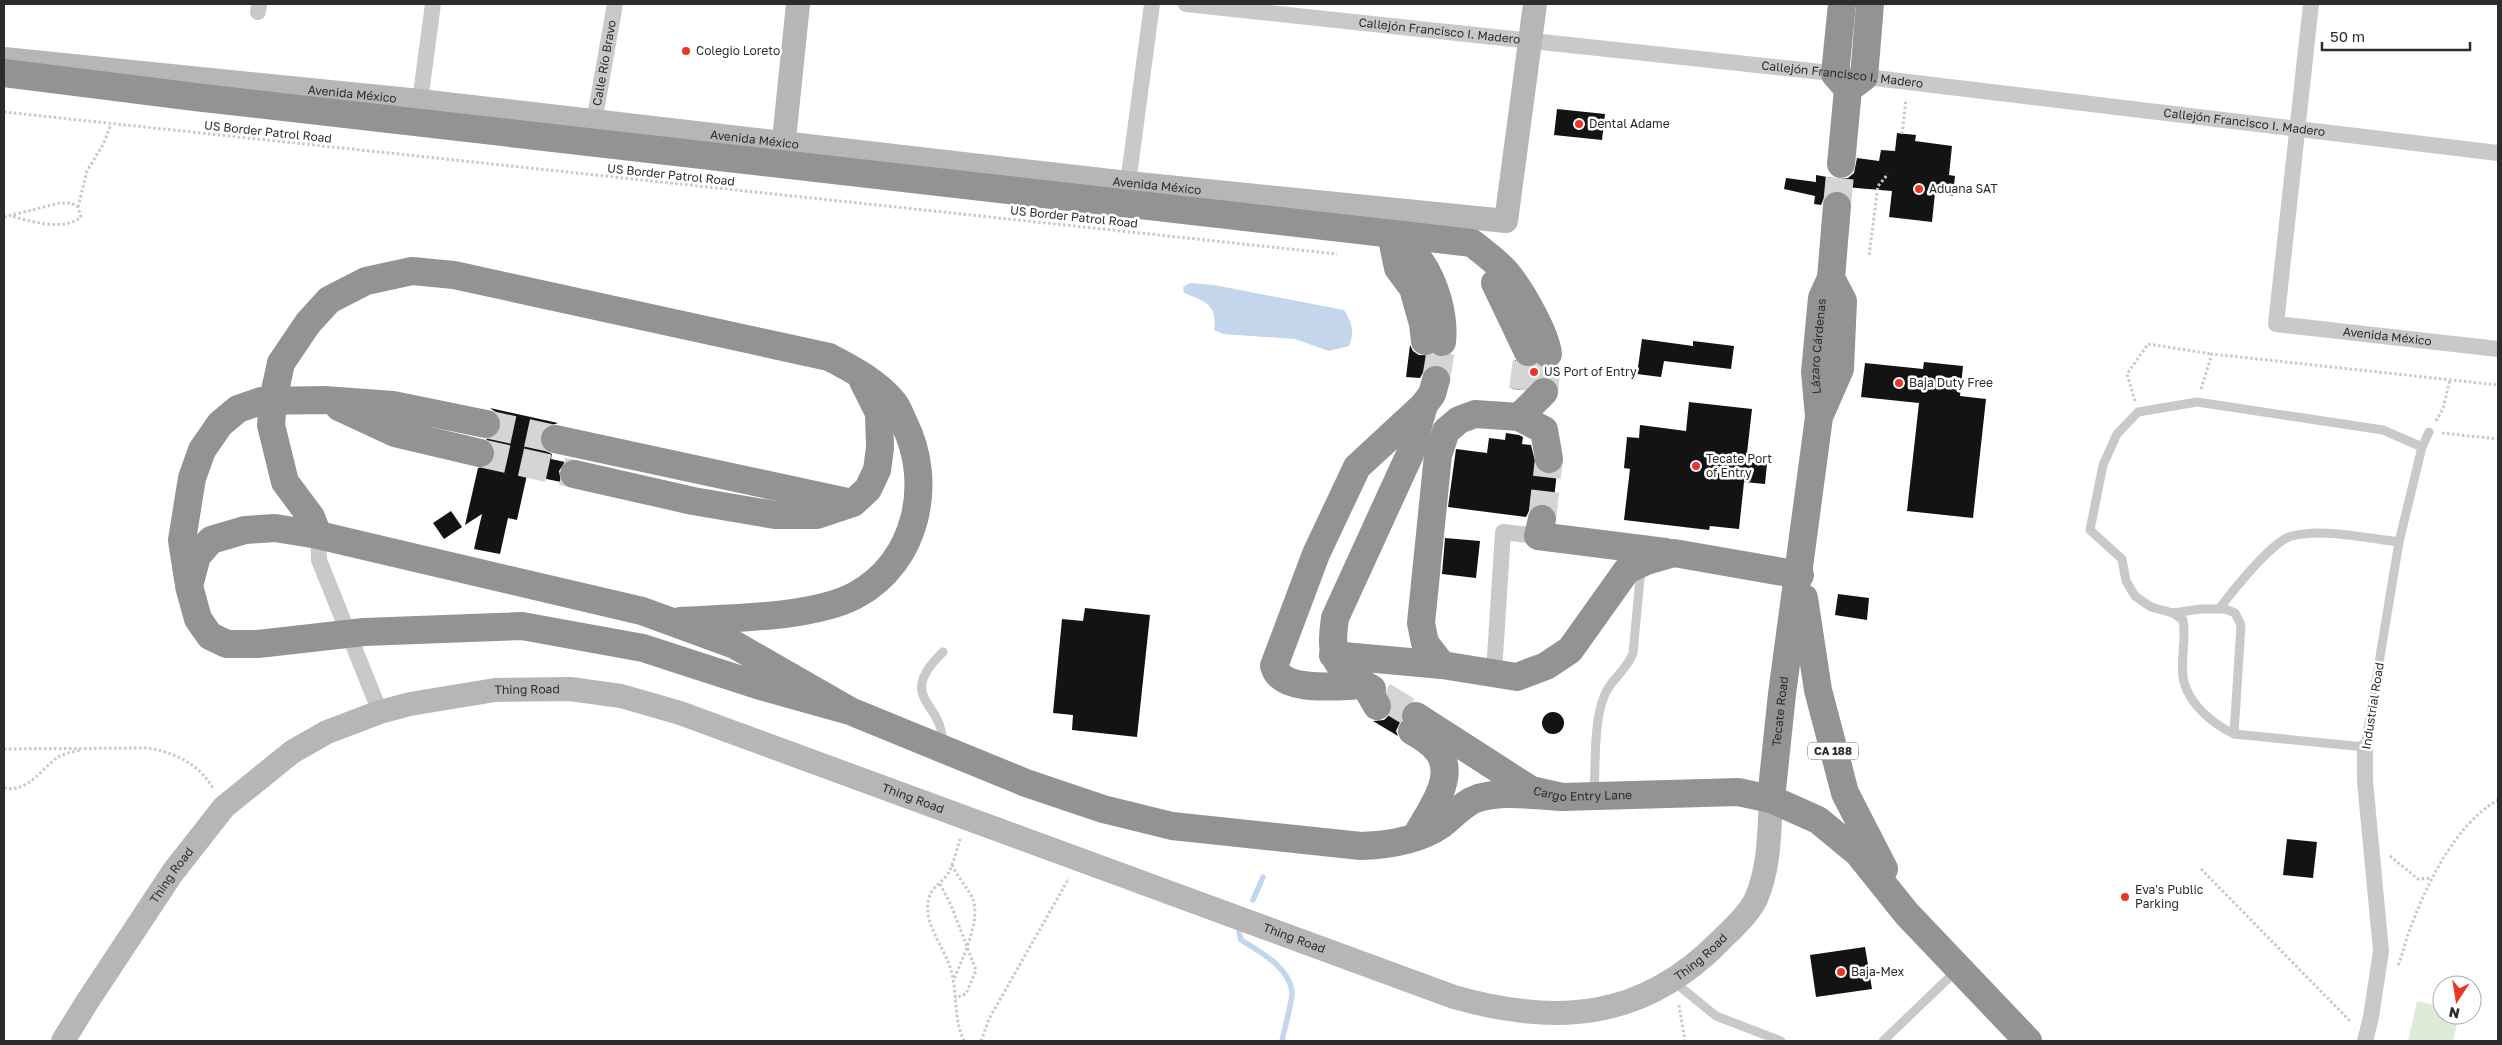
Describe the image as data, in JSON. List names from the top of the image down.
{
  "streets": {
    "highway": ["Tecate Road", "CA 188", "Cargo Entry Lane"],
    "street": [
      "Callejón Francisco I. Madero",
      "Calle Río Bravo",
      "Avenida México",
      "Thing Road",
      "Industrial Road"
    ],
    "path": ["US Border Patrol Road"]
  },
  "crossings": [
    ["Callejón Francisco I. Madero", "Avenida México"],
    ["Calle Río Bravo", "Avenida México"],
    ["Thing Road", "Tecate Road"],
    ["Thing Road", "CA 188"],
    ["Thing Road", "Cargo Entry Lane"],
    ["Tecate Road", "CA 188"],
    ["Tecate Road", "Cargo Entry Lane"],
    ["CA 188", "Cargo Entry Lane"]
  ],
  "places": [
    "Colegio Loreto",
    "Dental Adame",
    "Aduana SAT",
    "US Port of Entry",
    "Baja Duty Free",
    "Tecate Port of Entry",
    "Eva's Public Parking",
    "Baja-Mex"
  ],
  "scale_bar": "50 m",
  "north": "bottom"
}
